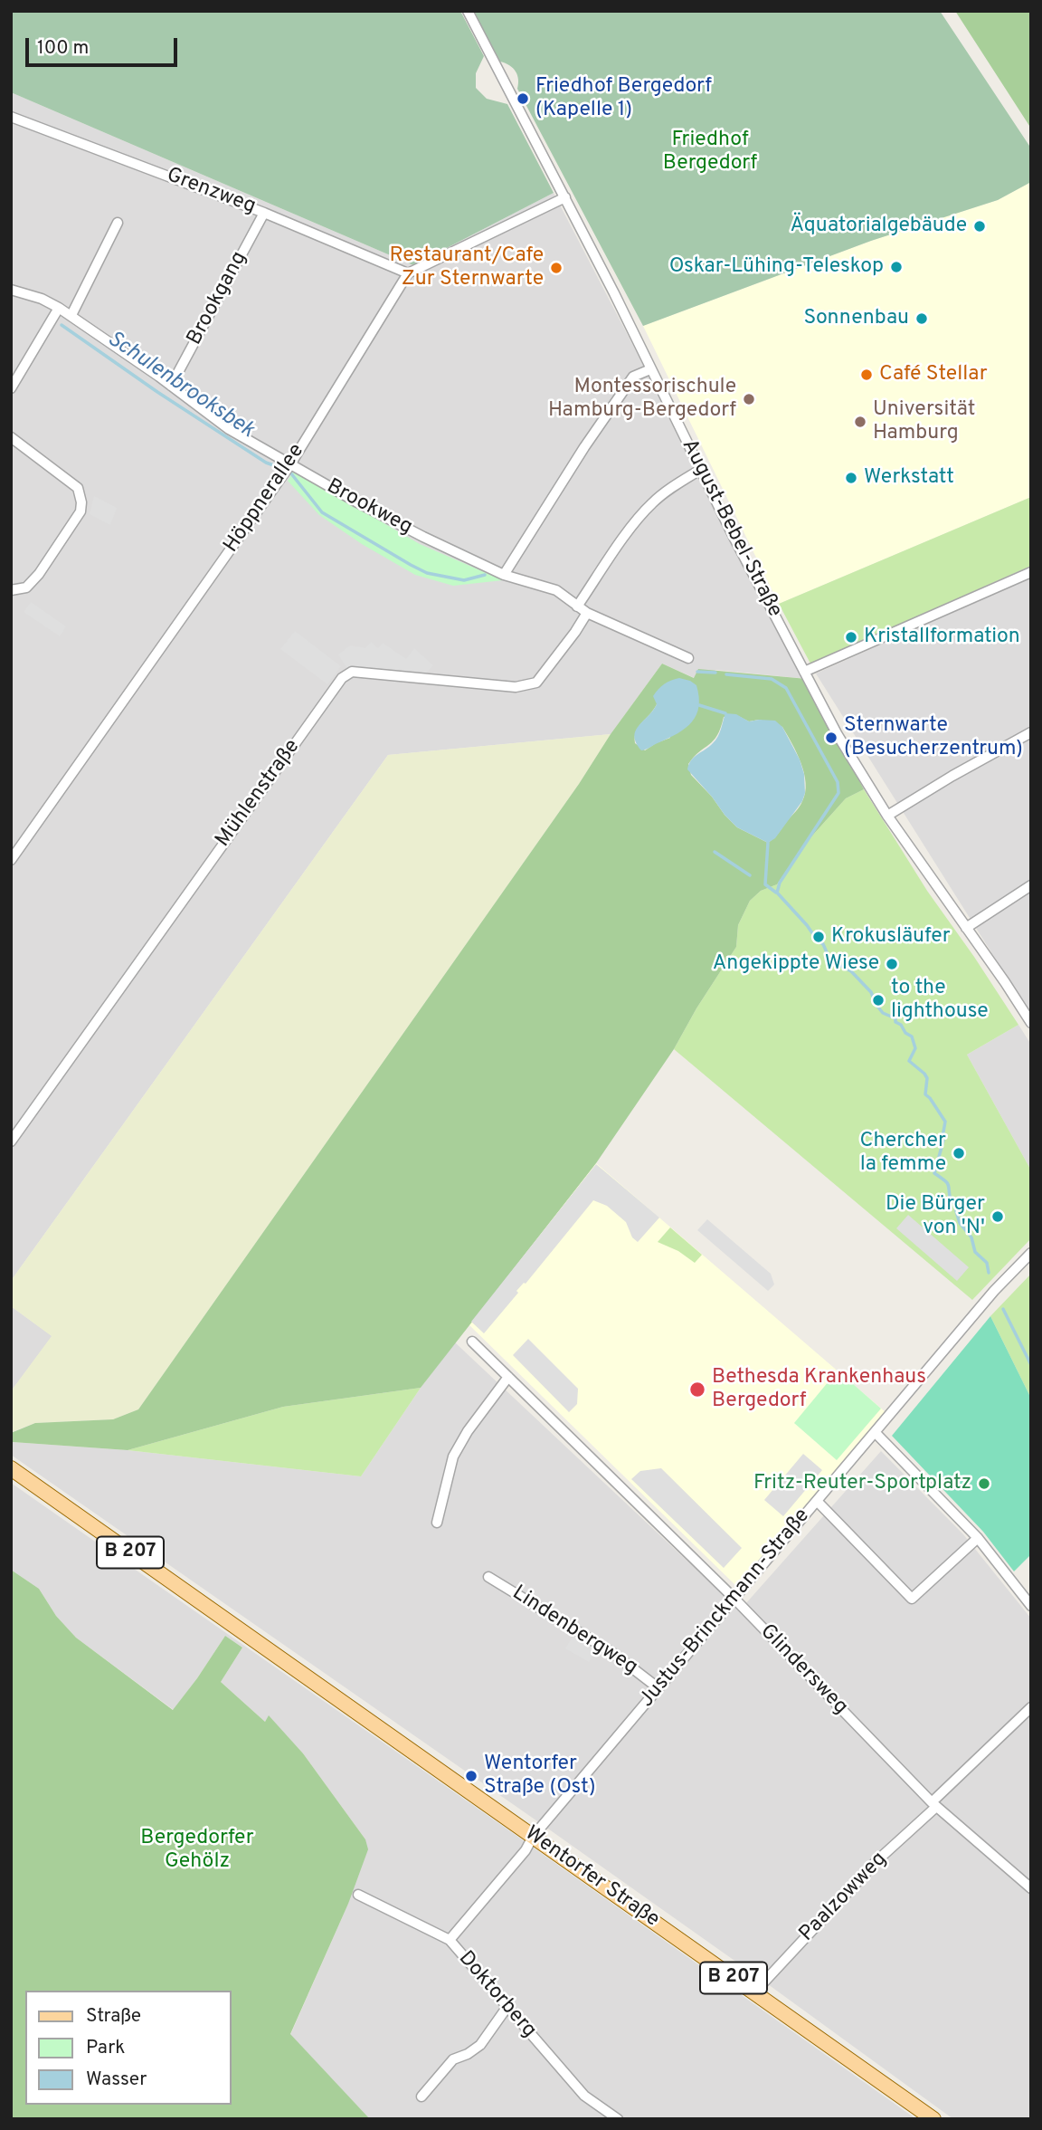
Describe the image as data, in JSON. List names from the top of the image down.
{
  "streets": {
    "main road": ["B 207", "Wentorfer Straße"],
    "street": [
      "Grenzweg",
      "Brookgang",
      "Höppnerallee",
      "Brookweg",
      "August-Bebel-Straße",
      "Mühlenstraße",
      "Justus-Brinckmann-Straße",
      "Lindenbergweg",
      "Glindersweg",
      "Paalzowweg",
      "Doktorberg"
    ]
  },
  "crossings": [
    ["Grenzweg", "Brookgang"],
    ["Grenzweg", "Höppnerallee"],
    ["Brookgang", "Brookweg"],
    ["Höppnerallee", "Brookweg"],
    ["Brookweg", "Mühlenstraße"],
    ["Justus-Brinckmann-Straße", "Lindenbergweg"],
    ["Justus-Brinckmann-Straße", "Glindersweg"],
    ["Justus-Brinckmann-Straße", "Wentorfer Straße"],
    ["Justus-Brinckmann-Straße", "Doktorberg"],
    ["Glindersweg", "Paalzowweg"],
    ["Wentorfer Straße", "Paalzowweg"]
  ],
  "water": ["Schulenbrooksbek"],
  "parks": ["Friedhof Bergedorf", "Bergedorfer Gehölz"],
  "places": [
    "Friedhof Bergedorf (Kapelle 1)",
    "Äquatorialgebäude",
    "Oskar-Lühing-Teleskop",
    "Restaurant/Cafe Zur Sternwarte",
    "Sonnenbau",
    "Café Stellar",
    "Montessorischule Hamburg-Bergedorf",
    "Universität Hamburg",
    "Werkstatt",
    "Kristallformation",
    "Sternwarte (Besucherzentrum)",
    "Krokusläufer",
    "Angekippte Wiese",
    "to the lighthouse",
    "Chercher la femme",
    "Die Bürger von 'N'",
    "Bethesda Krankenhaus Bergedorf",
    "Fritz-Reuter-Sportplatz",
    "Wentorfer Straße (Ost)"
  ],
  "legend": ["Straße", "Park", "Wasser"],
  "scale_bar": "100 m"
}
